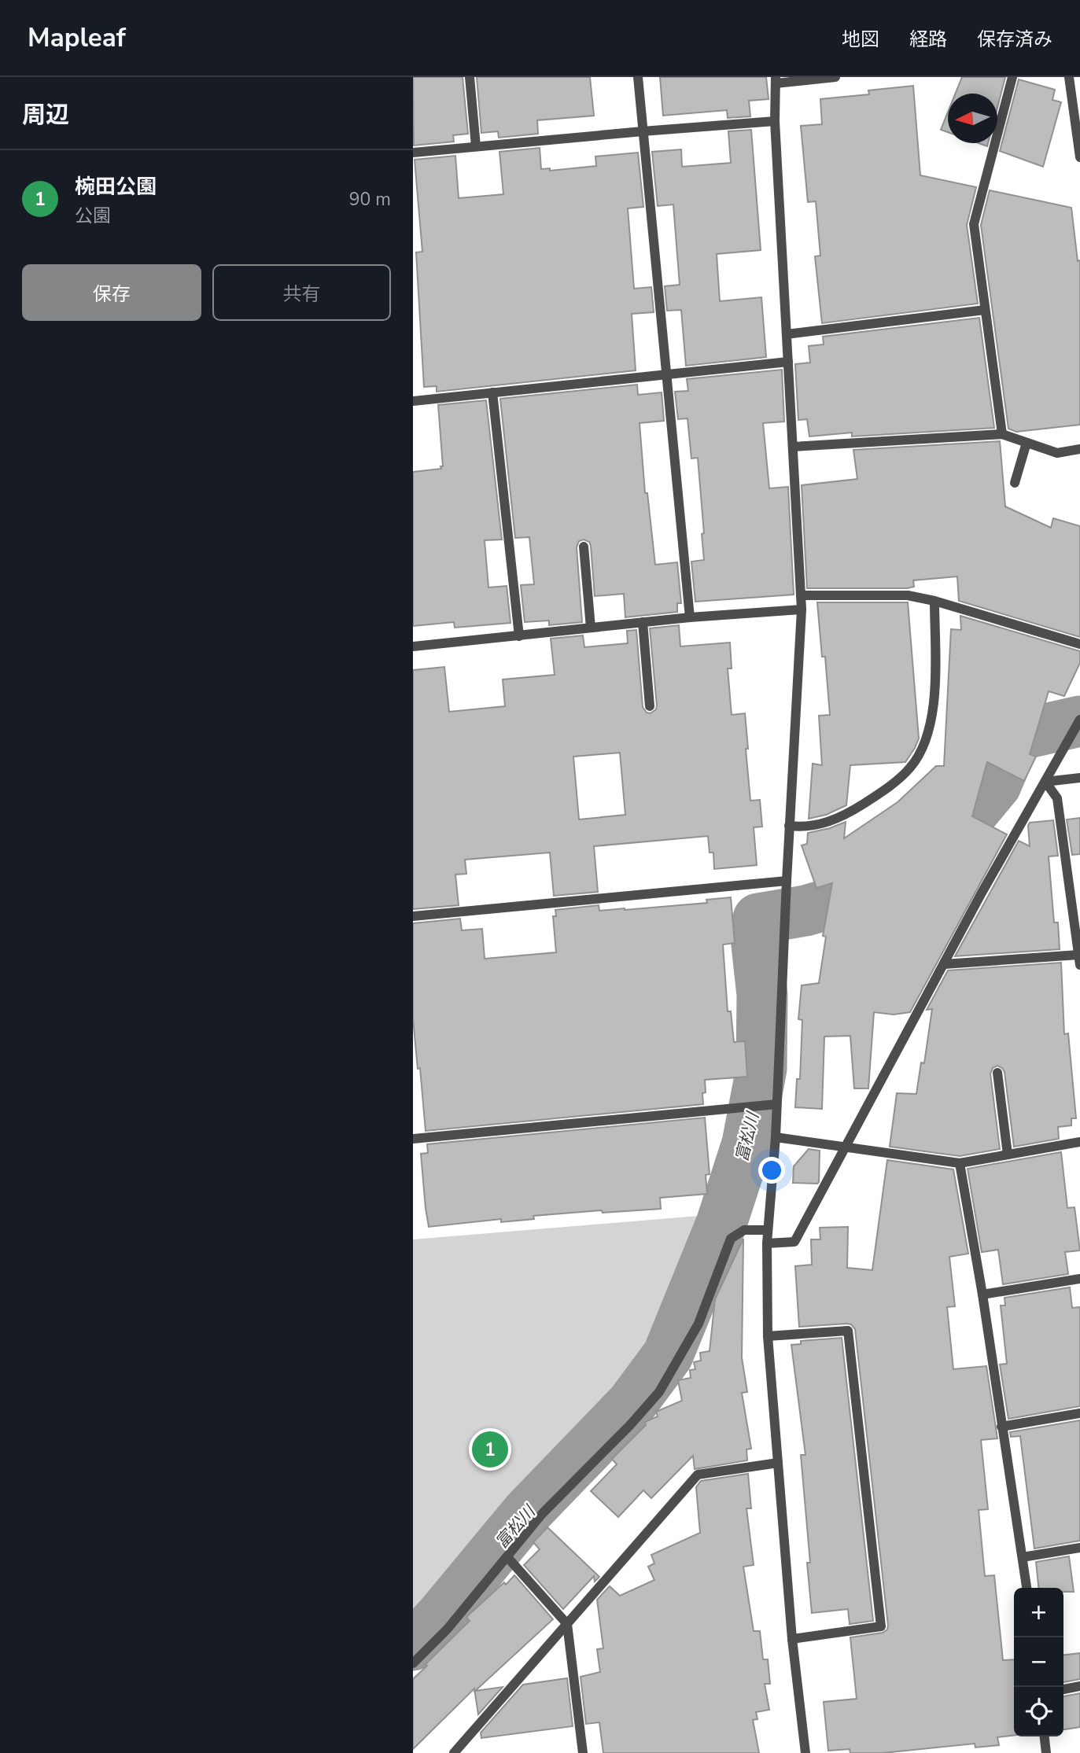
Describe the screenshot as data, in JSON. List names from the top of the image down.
{
  "water": ["富松川"],
  "north": "left",
  "page": {
    "header": "Mapleaf",
    "nav": ["地図", "経路", "保存済み"],
    "heading": "周辺",
    "list": [
      {
        "mark": "1",
        "name": "椀田公園",
        "note": "公園",
        "value": "90 m"
      }
    ],
    "buttons": ["保存", "共有"],
    "pins": "1",
    "map_buttons": ["+", "−"]
  }
}
